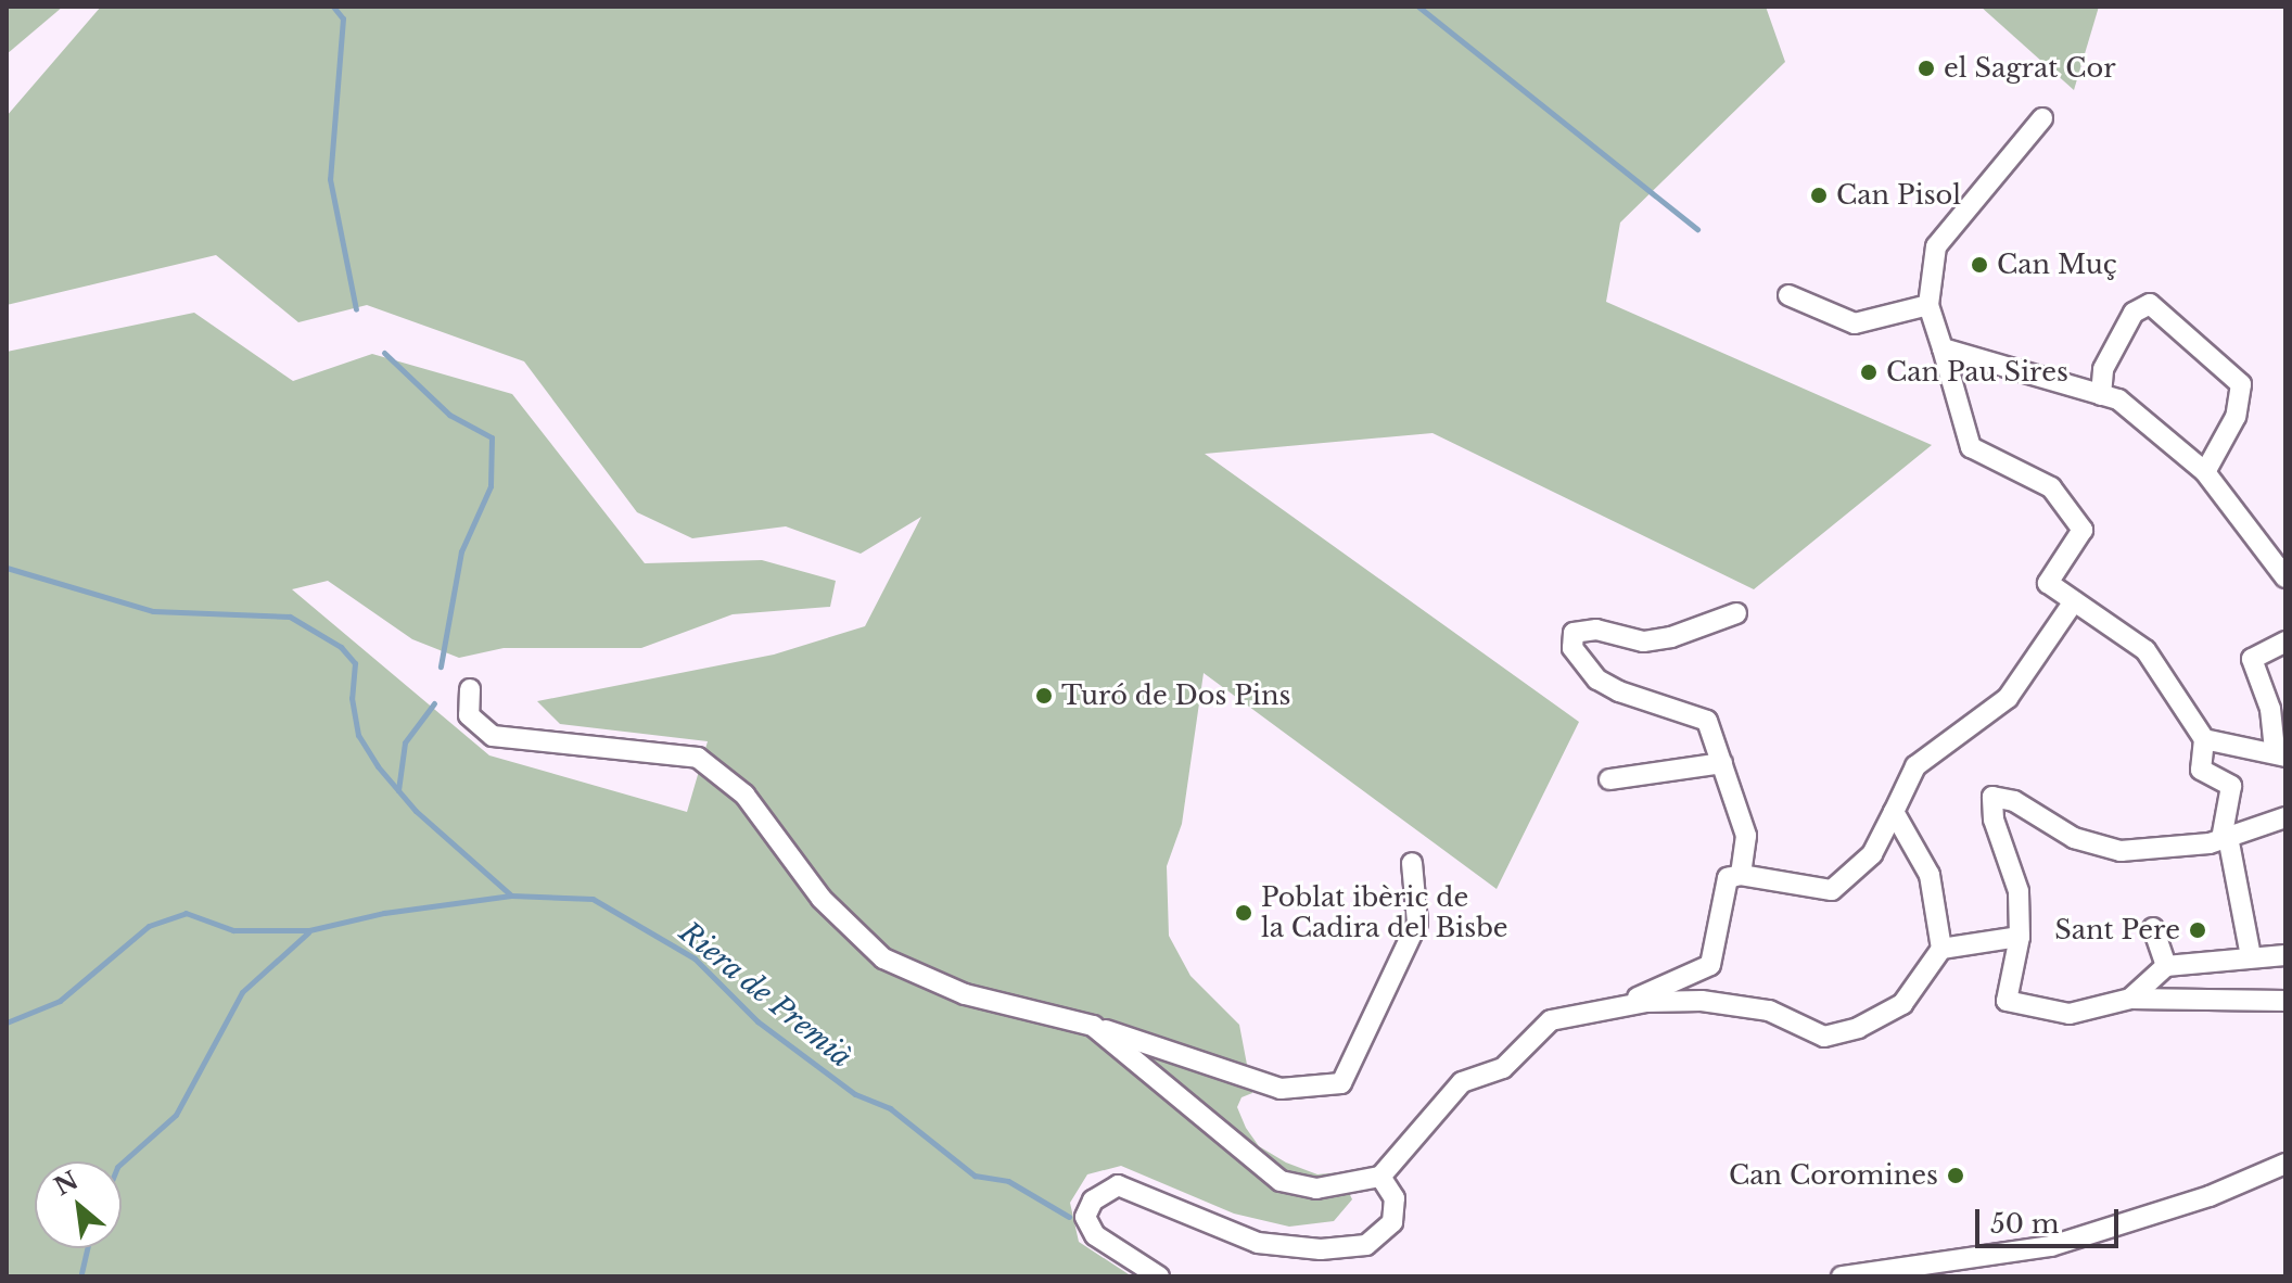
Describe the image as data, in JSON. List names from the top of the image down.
{
  "water": ["Riera de Premià"],
  "places": [
    "el Sagrat Cor",
    "Can Pisol",
    "Can Muç",
    "Can Pau Sires",
    "Turó de Dos Pins",
    "Poblat ibèric de la Cadira del Bisbe",
    "Sant Pere",
    "Can Coromines"
  ],
  "scale_bar": "50 m",
  "north": "top left"
}
